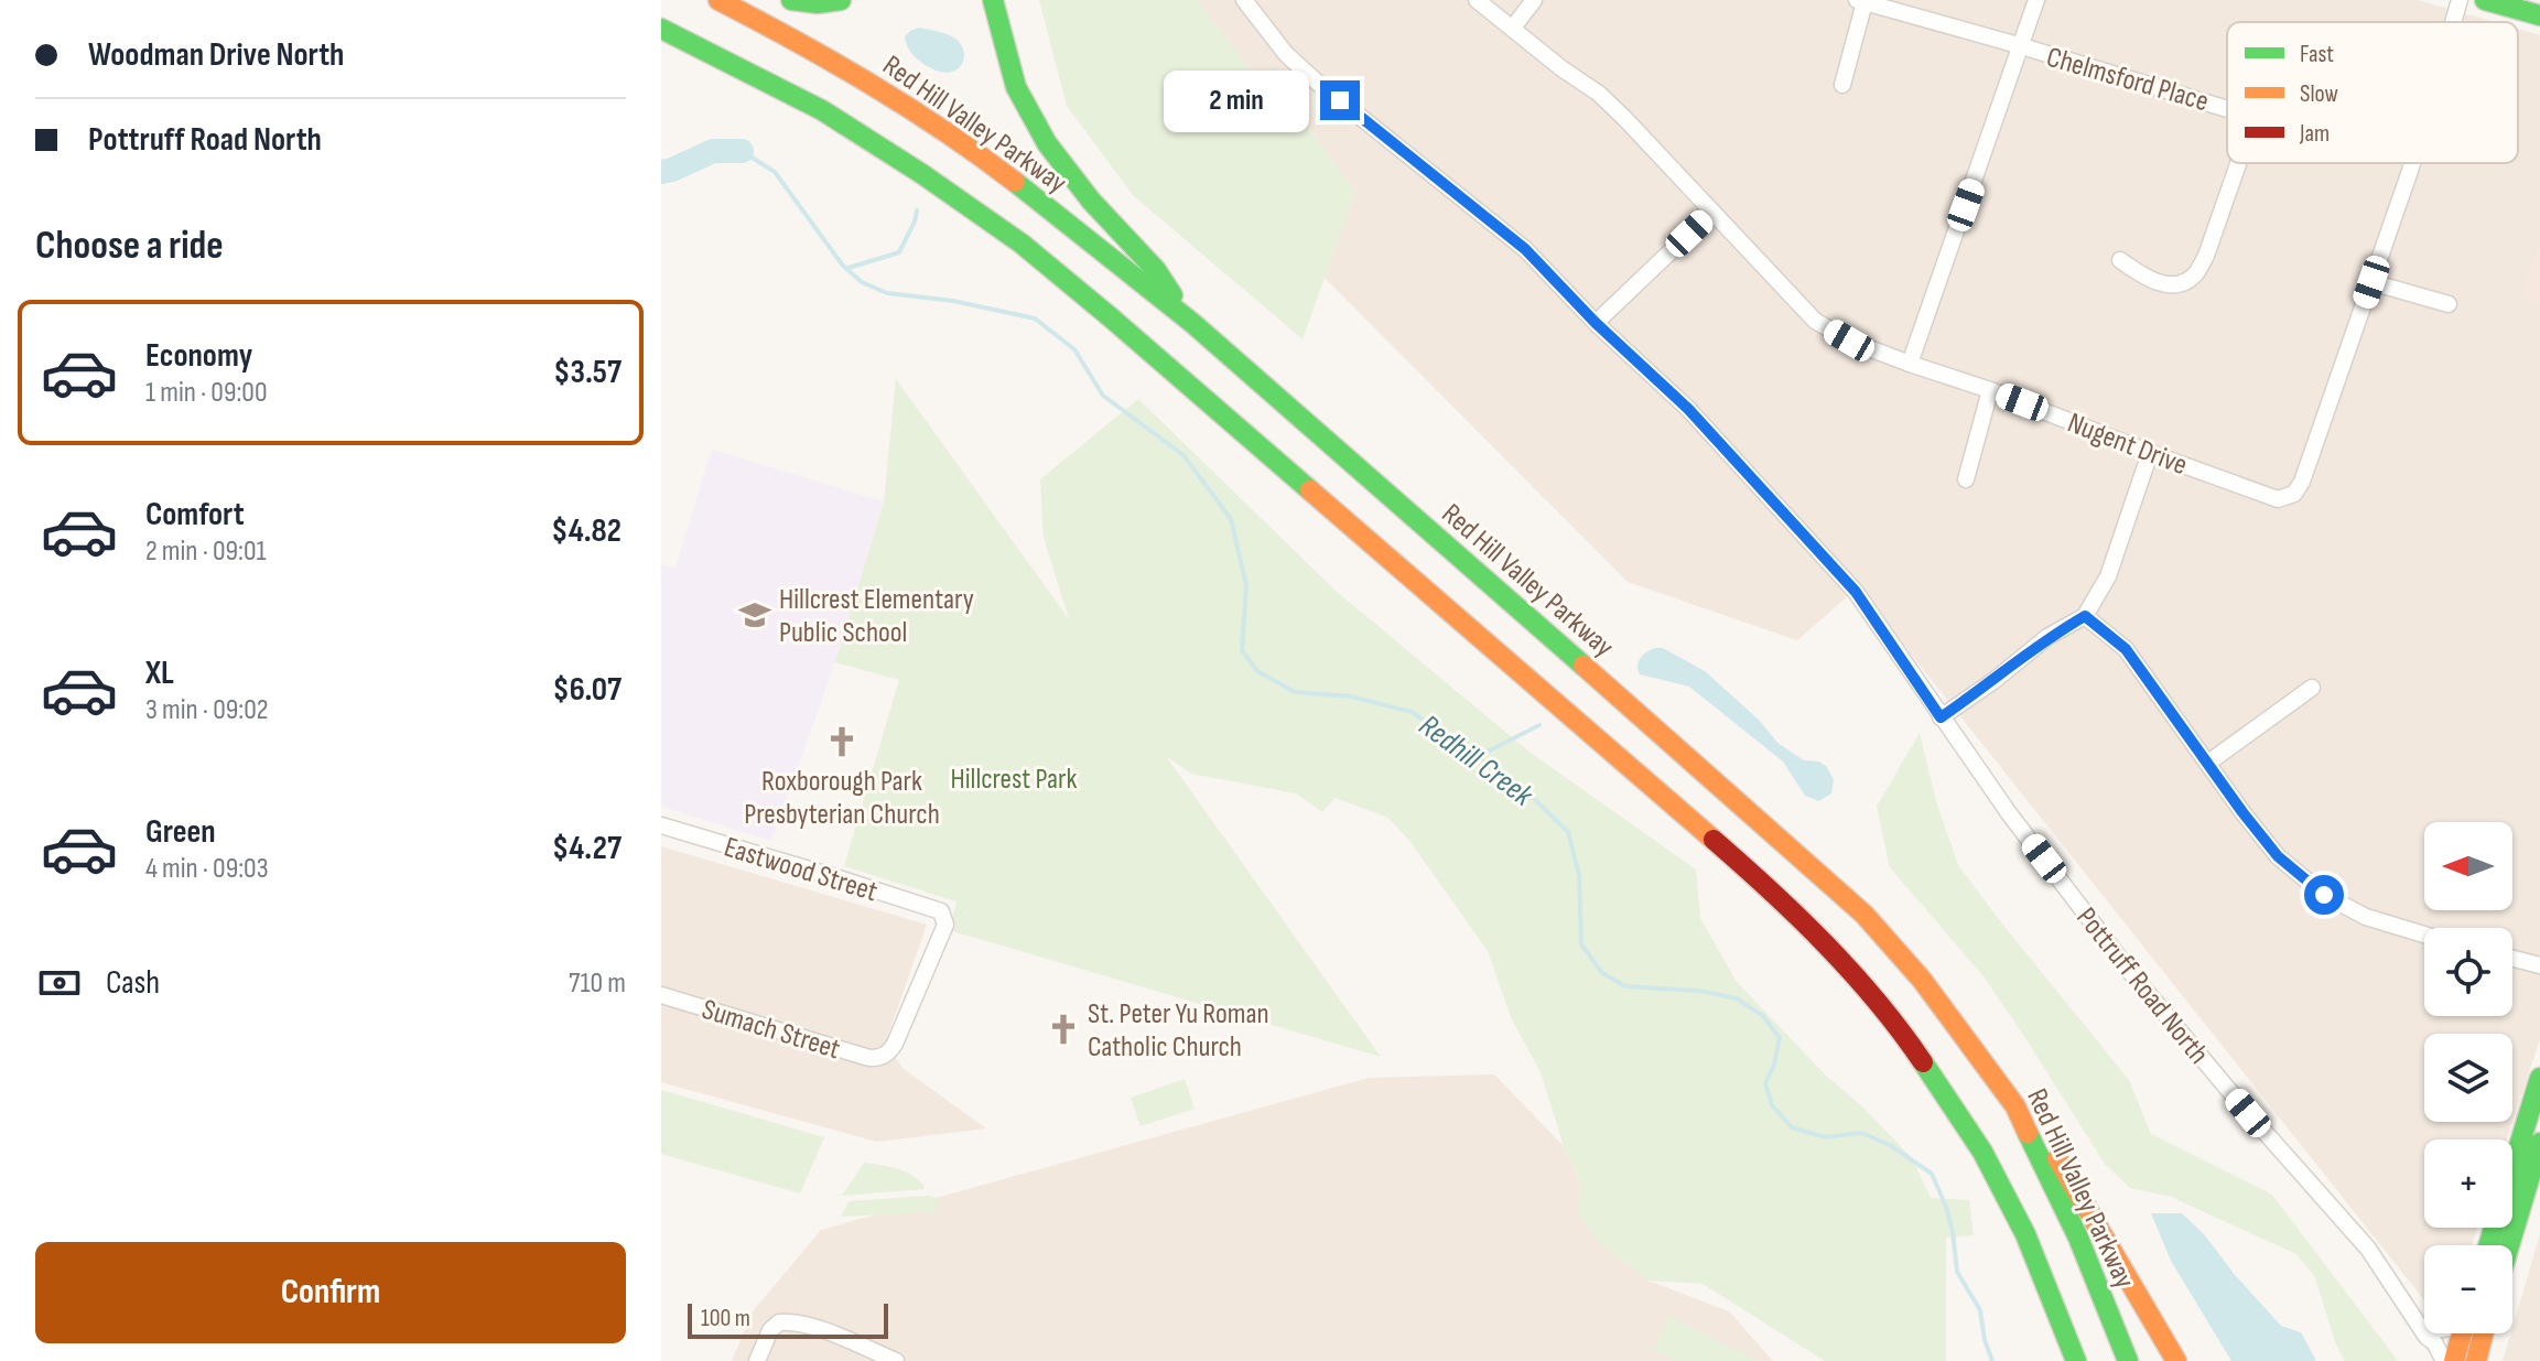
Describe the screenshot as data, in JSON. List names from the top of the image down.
{
  "streets": {
    "main road": ["Red Hill Valley Parkway"],
    "street": [
      "Chelmsford Place",
      "Nugent Drive",
      "Eastwood Street",
      "Pottruff Road North",
      "Sumach Street"
    ]
  },
  "crossings": [
    ["Eastwood Street", "Sumach Street"]
  ],
  "water": ["Redhill Creek"],
  "parks": ["Hillcrest Park"],
  "places": {
    "school or university": ["Hillcrest Elementary Public School"],
    "church": ["Roxborough Park Presbyterian Church", "St. Peter Yu Roman Catholic Church"]
  },
  "legend": ["Fast", "Slow", "Jam"],
  "scale_bar": "100 m",
  "north": "left",
  "page": {
    "banner": ["Woodman Drive North", "Pottruff Road North"],
    "bubble": "2 min",
    "heading": "Choose a ride",
    "list": [
      {
        "name": "Economy",
        "note": "1 min · 09:00",
        "value": "$3.57"
      },
      {
        "name": "Comfort",
        "note": "2 min · 09:01",
        "value": "$4.82"
      },
      {
        "name": "XL",
        "note": "3 min · 09:02",
        "value": "$6.07"
      },
      {
        "name": "Green",
        "note": "4 min · 09:03",
        "value": "$4.27"
      }
    ],
    "map_buttons": ["+", "−"],
    "pay": ["Cash", "710 m"],
    "buttons": "Confirm",
    "scale": "100 m"
  }
}
